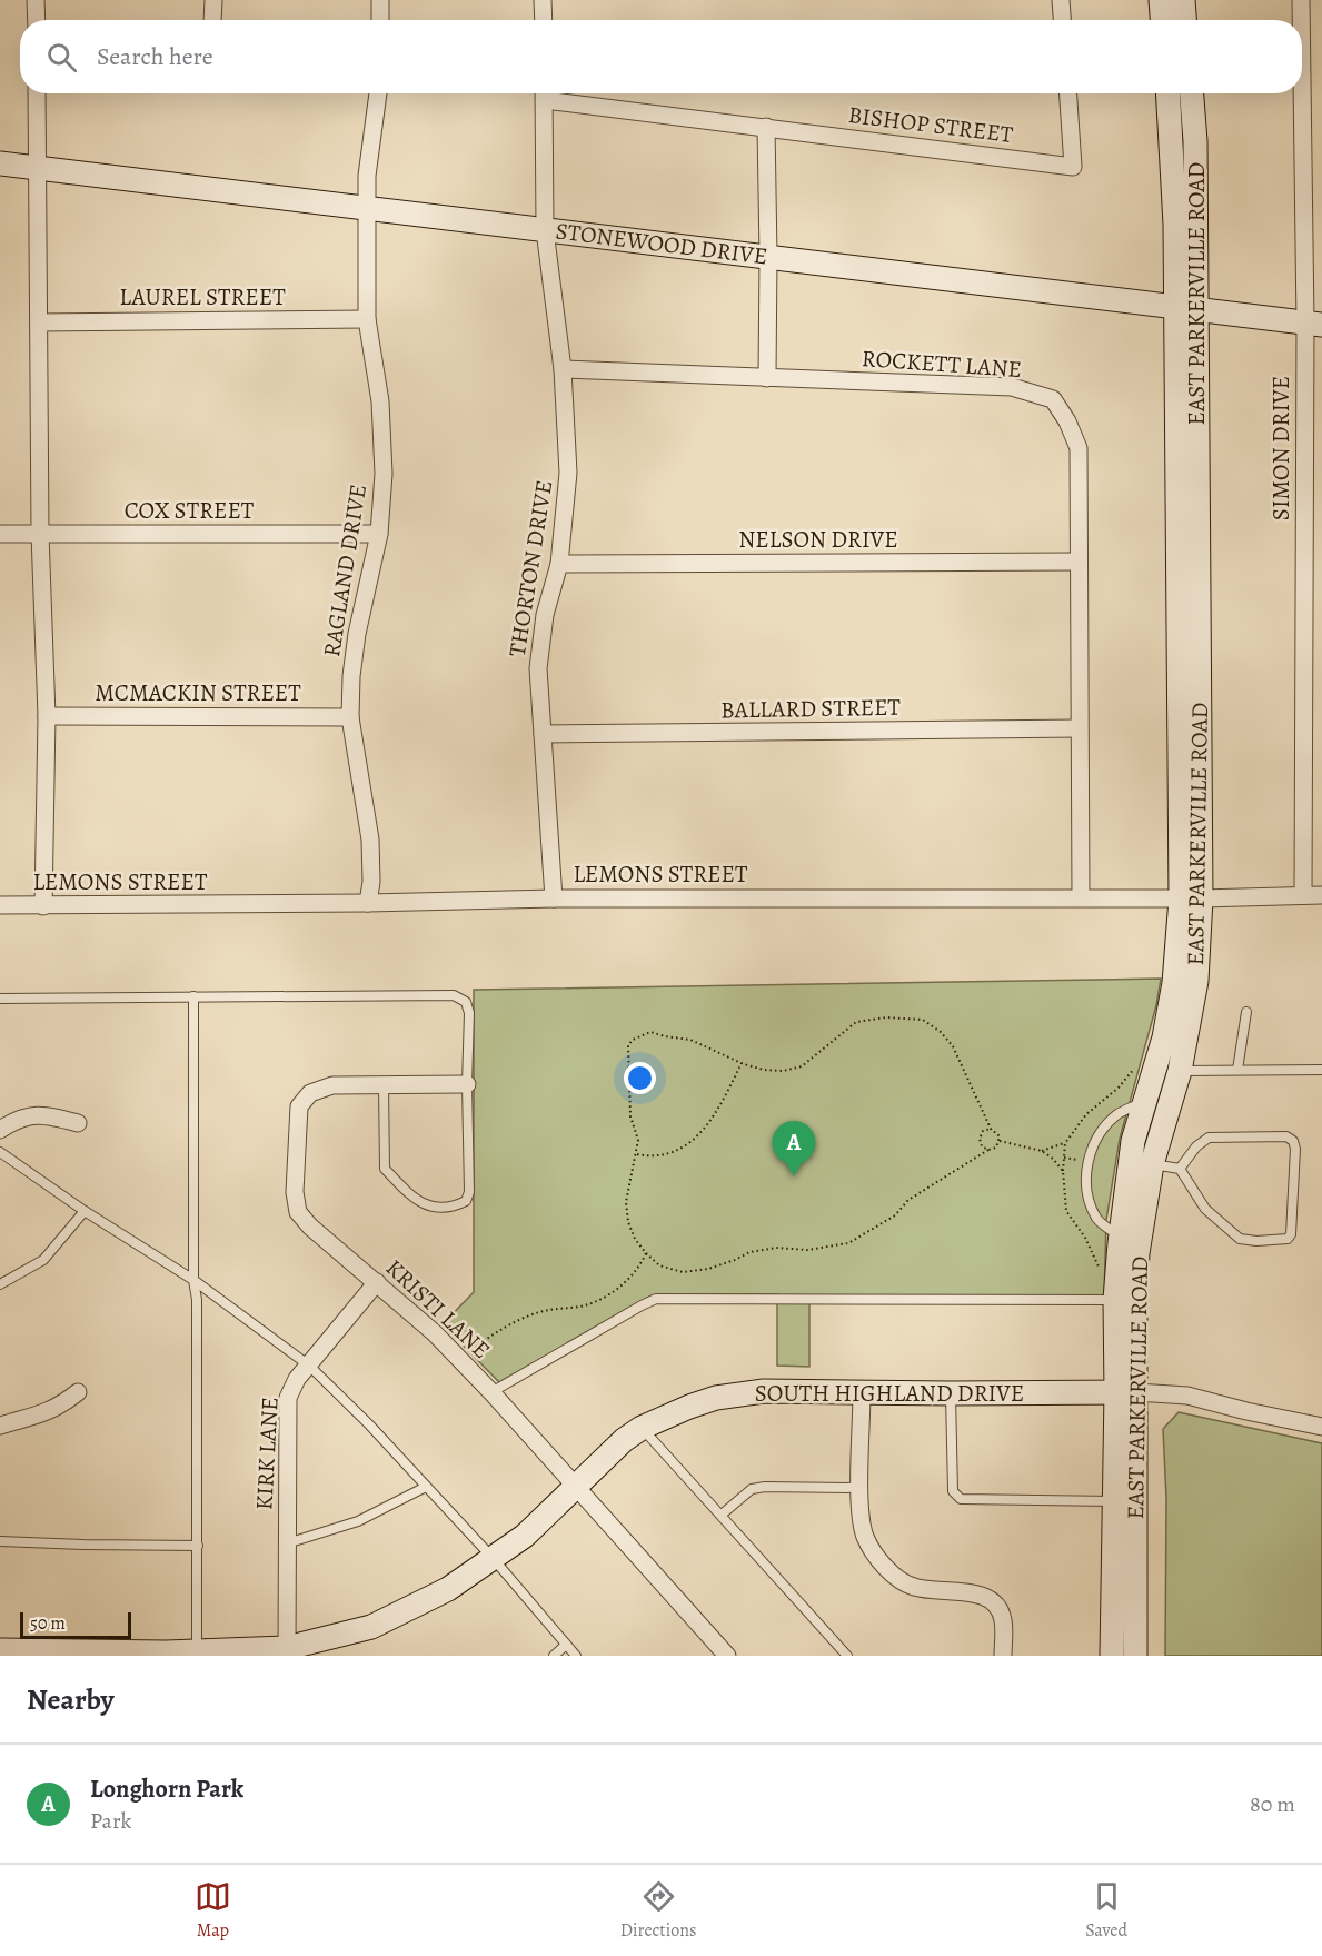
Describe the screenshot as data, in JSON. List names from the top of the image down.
{
  "streets": {
    "main road": ["STONEWOOD DRIVE", "EAST PARKERVILLE ROAD", "SOUTH HIGHLAND DRIVE"],
    "street": [
      "BISHOP STREET",
      "LAUREL STREET",
      "ROCKETT LANE",
      "SIMON DRIVE",
      "COX STREET",
      "NELSON DRIVE",
      "THORTON DRIVE",
      "RAGLAND DRIVE",
      "MCMACKIN STREET",
      "BALLARD STREET",
      "LEMONS STREET",
      "KRISTI LANE",
      "KIRK LANE"
    ]
  },
  "crossings": [
    ["STONEWOOD DRIVE", "EAST PARKERVILLE ROAD"],
    ["STONEWOOD DRIVE", "SIMON DRIVE"],
    ["STONEWOOD DRIVE", "THORTON DRIVE"],
    ["STONEWOOD DRIVE", "RAGLAND DRIVE"],
    ["EAST PARKERVILLE ROAD", "LEMONS STREET"],
    ["EAST PARKERVILLE ROAD", "SOUTH HIGHLAND DRIVE"],
    ["LAUREL STREET", "RAGLAND DRIVE"],
    ["ROCKETT LANE", "NELSON DRIVE"],
    ["ROCKETT LANE", "THORTON DRIVE"],
    ["ROCKETT LANE", "BALLARD STREET"],
    ["ROCKETT LANE", "LEMONS STREET"],
    ["SIMON DRIVE", "LEMONS STREET"],
    ["COX STREET", "RAGLAND DRIVE"],
    ["NELSON DRIVE", "THORTON DRIVE"],
    ["THORTON DRIVE", "BALLARD STREET"],
    ["THORTON DRIVE", "LEMONS STREET"],
    ["RAGLAND DRIVE", "MCMACKIN STREET"],
    ["RAGLAND DRIVE", "LEMONS STREET"],
    ["KRISTI LANE", "SOUTH HIGHLAND DRIVE"],
    ["KRISTI LANE", "KIRK LANE"],
    ["SOUTH HIGHLAND DRIVE", "KIRK LANE"]
  ],
  "scale_bar": "50 m",
  "page": {
    "search": "Search here",
    "pins": "A",
    "scale": "50 m",
    "heading": "Nearby",
    "list": [
      {
        "mark": "A",
        "name": "Longhorn Park",
        "note": "Park",
        "value": "80 m"
      }
    ],
    "nav": ["Map", "Directions", "Saved"]
  }
}
